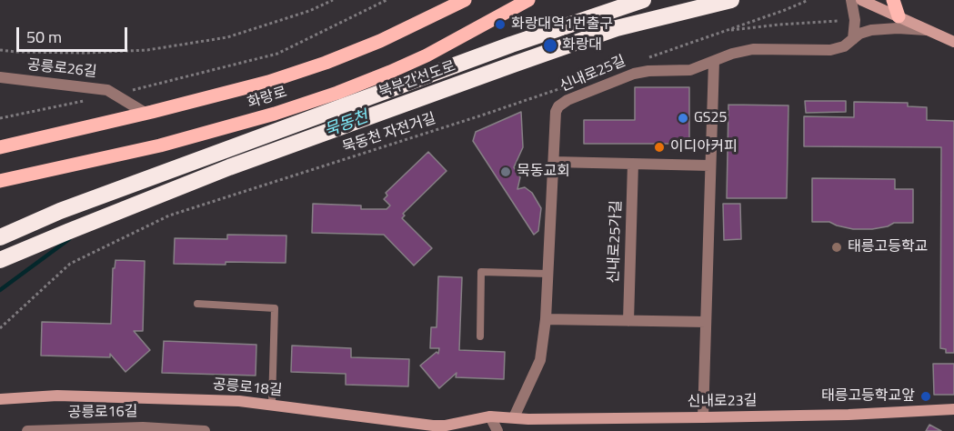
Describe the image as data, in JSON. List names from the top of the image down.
{
  "streets": {
    "highway": ["북부간선도로"],
    "main road": ["화랑로"],
    "street": [
      "공릉로26길",
      "신내로25길",
      "신내로25가길",
      "공릉로18길",
      "신내로23길",
      "공릉로16길"
    ],
    "path": ["묵동천 자전거길"]
  },
  "crossings": [
    ["공릉로26길", "화랑로"],
    ["신내로25길", "신내로23길"],
    ["공릉로18길", "신내로23길"]
  ],
  "water": ["묵동천"],
  "places": [
    "화랑대역1번출구",
    "화랑대",
    "GS25",
    "이디아커피",
    "묵동교회",
    "태릉고등학교",
    "태릉고등학교앞"
  ],
  "scale_bar": "50 m"
}
